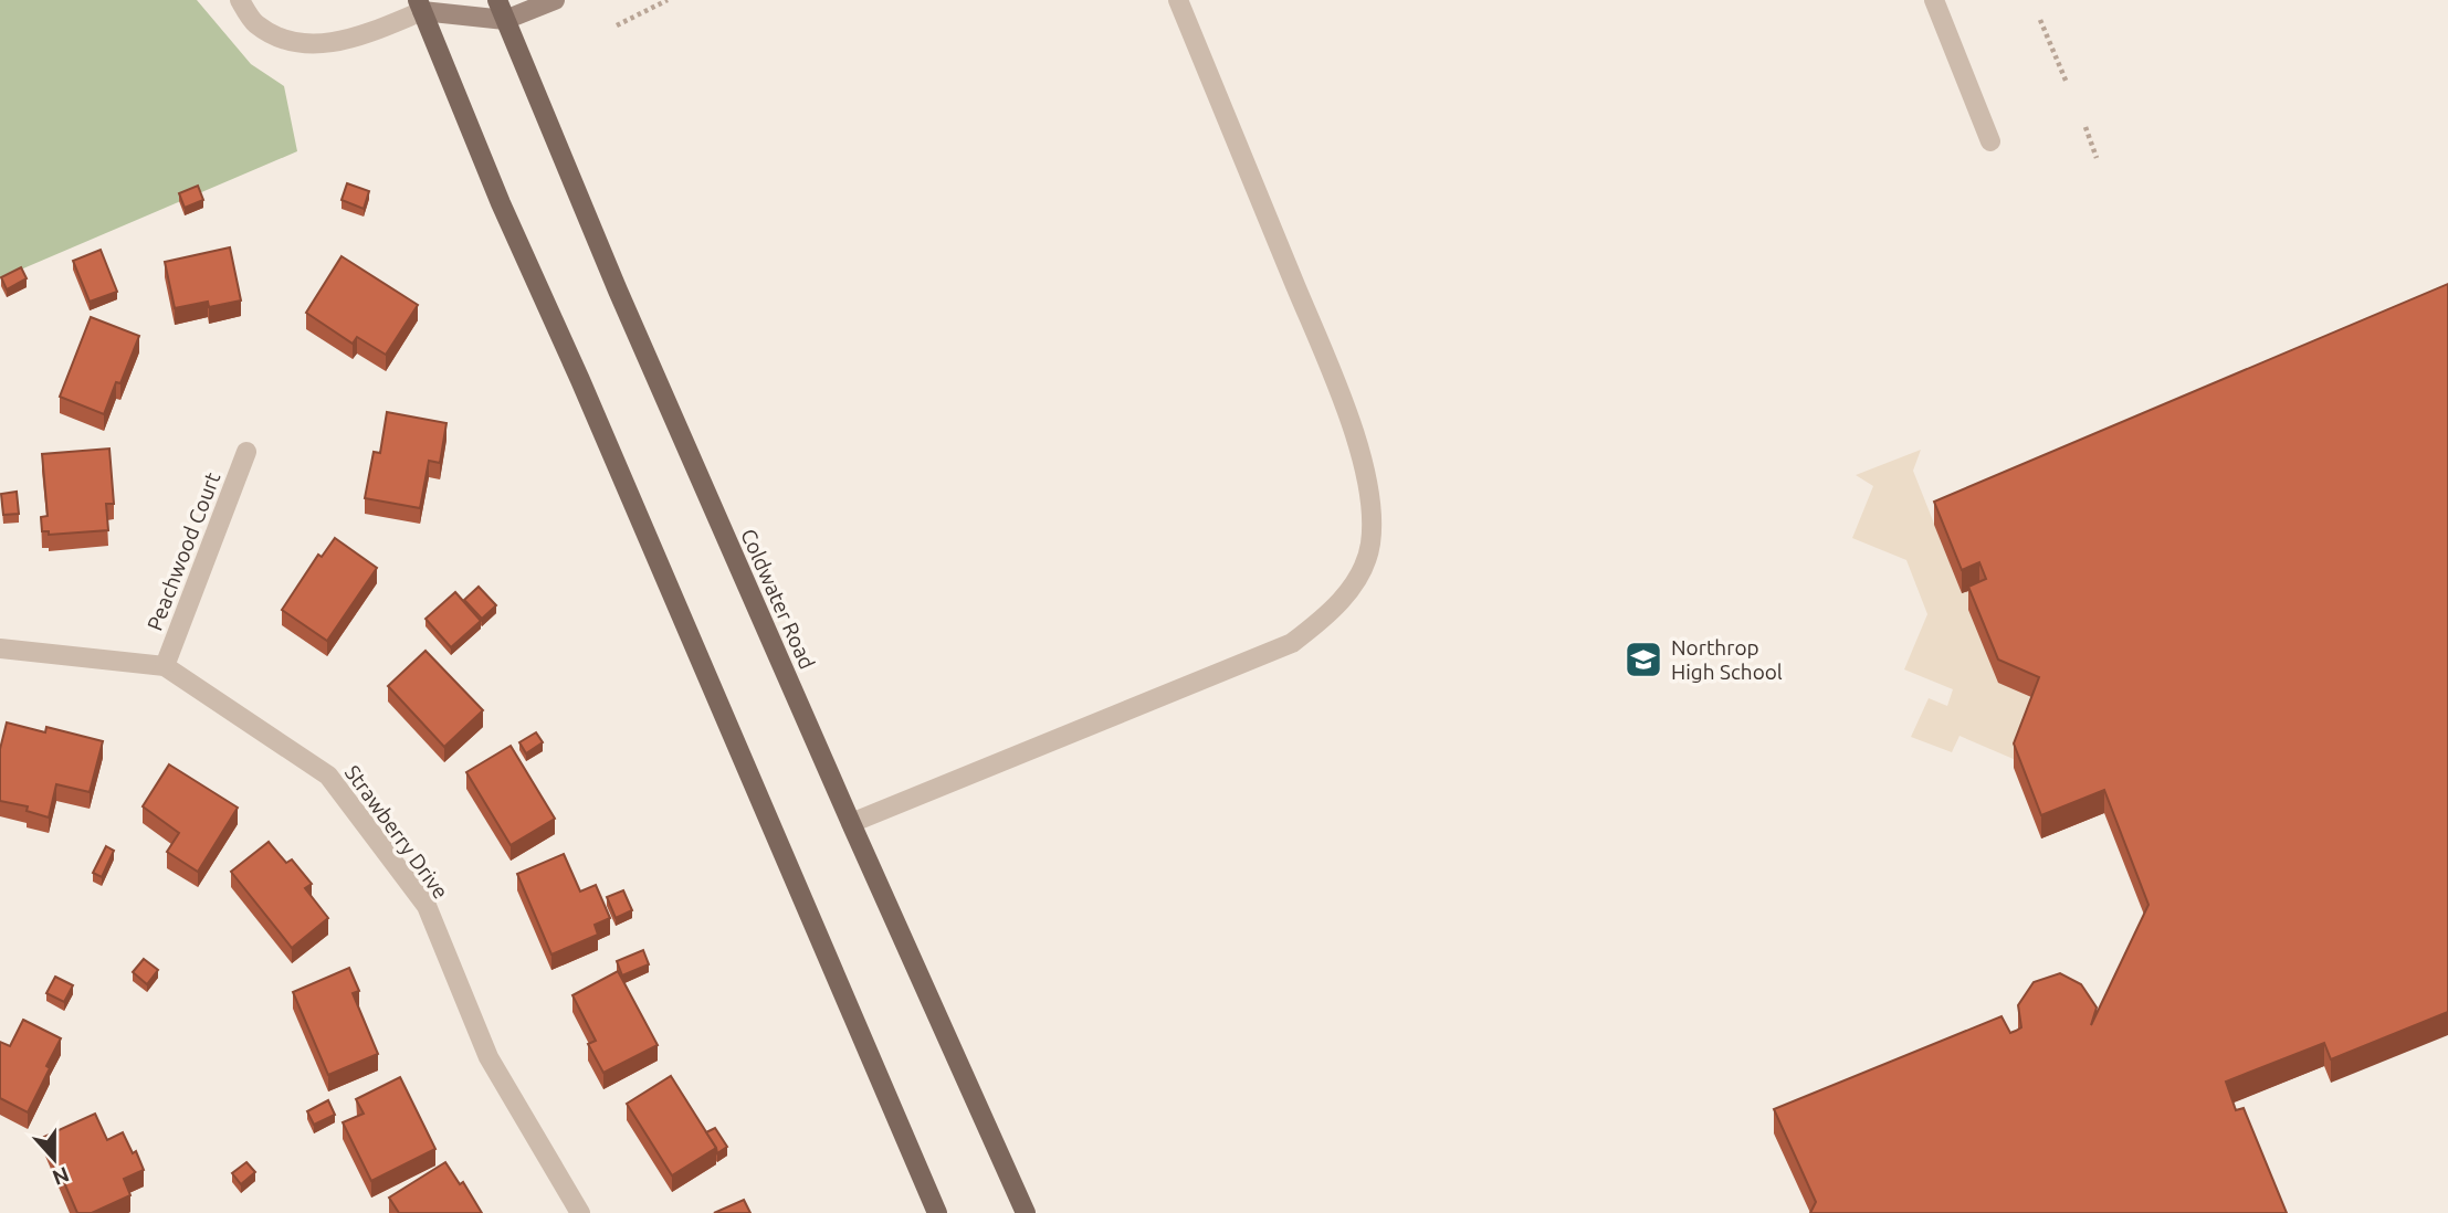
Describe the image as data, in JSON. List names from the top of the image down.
{
  "streets": {
    "main road": ["Coldwater Road"],
    "street": ["Peachwood Court", "Strawberry Drive"]
  },
  "crossings": [
    ["Peachwood Court", "Strawberry Drive"]
  ],
  "places": {
    "school or university": ["Northrop High School"]
  },
  "north": "bottom"
}
